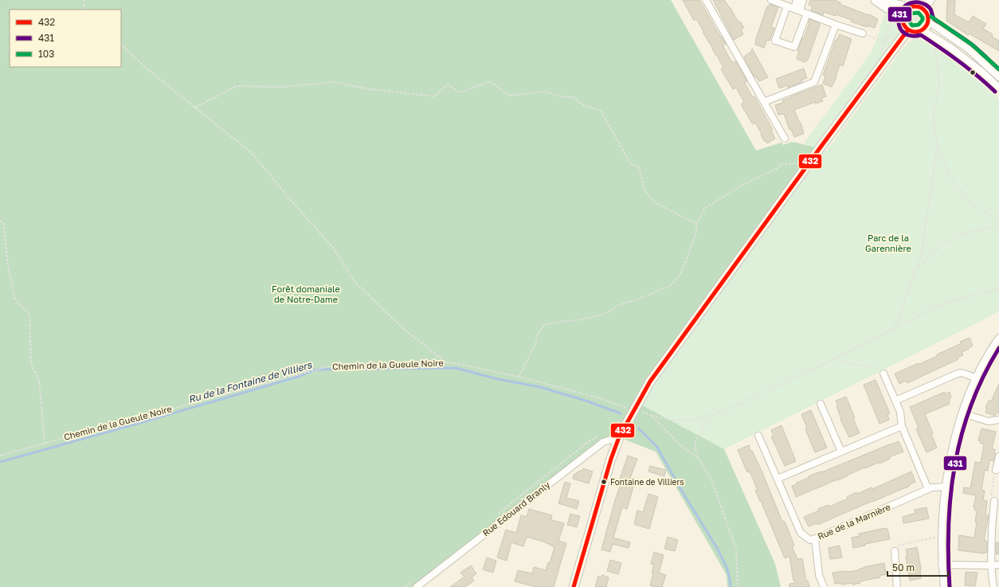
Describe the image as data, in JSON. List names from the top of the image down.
{
  "streets": {
    "street": ["Rue Edouard Branly", "Rue de la Marnière"],
    "path": ["Chemin de la Gueule Noire"]
  },
  "water": ["Ru de la Fontaine de Villiers"],
  "parks": ["Parc de la Garennière", "Forêt domaniale de Notre-Dame"],
  "places": ["Fontaine de Villiers"],
  "lines": ["transit line 431", "transit line 432", "transit line 103"],
  "legend": ["432", "431", "103"],
  "scale_bar": "50 m"
}
